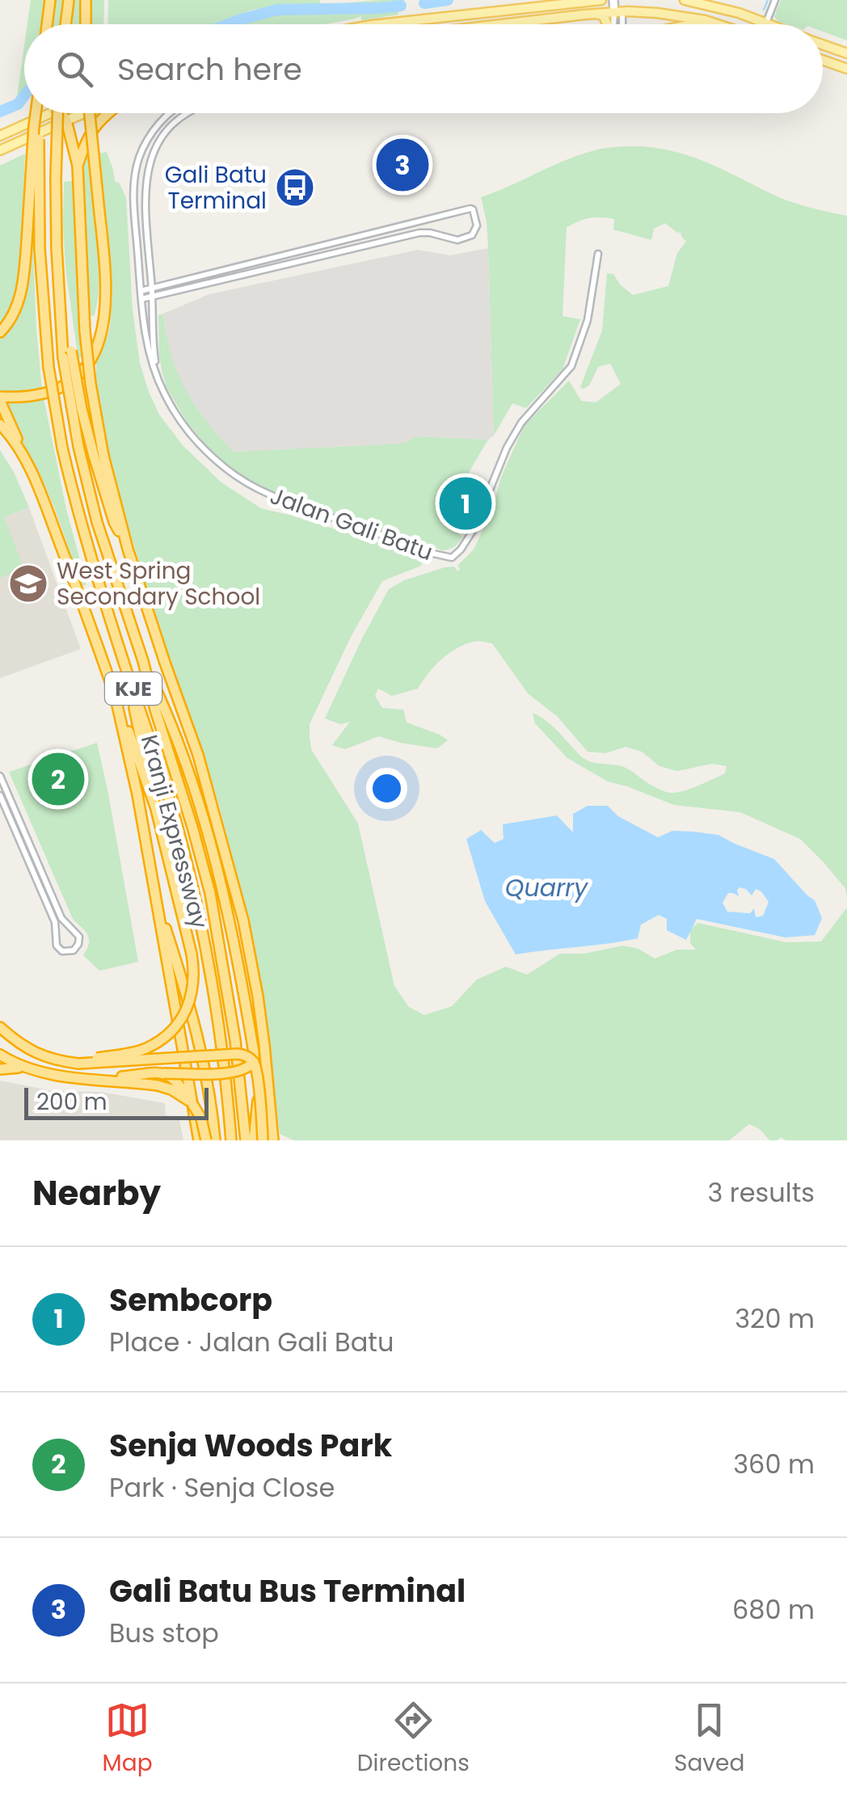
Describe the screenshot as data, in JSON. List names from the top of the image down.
{
  "streets": {
    "highway": ["KJE", "Kranji Expressway"],
    "street": ["Jalan Gali Batu"]
  },
  "water": ["Quarry"],
  "places": {
    "bus stop": ["Gali Batu Terminal"],
    "school or university": ["West Spring Secondary School"]
  },
  "scale_bar": "200 m",
  "page": {
    "search": "Search here",
    "pins": ["3", "1", "2"],
    "scale": "200 m",
    "heading": ["Nearby", "3 results"],
    "list": [
      {
        "mark": "1",
        "name": "Sembcorp",
        "note": "Place · Jalan Gali Batu",
        "value": "320 m"
      },
      {
        "mark": "2",
        "name": "Senja Woods Park",
        "note": "Park · Senja Close",
        "value": "360 m"
      },
      {
        "mark": "3",
        "name": "Gali Batu Bus Terminal",
        "note": "Bus stop",
        "value": "680 m"
      }
    ],
    "nav": ["Map", "Directions", "Saved"]
  }
}
